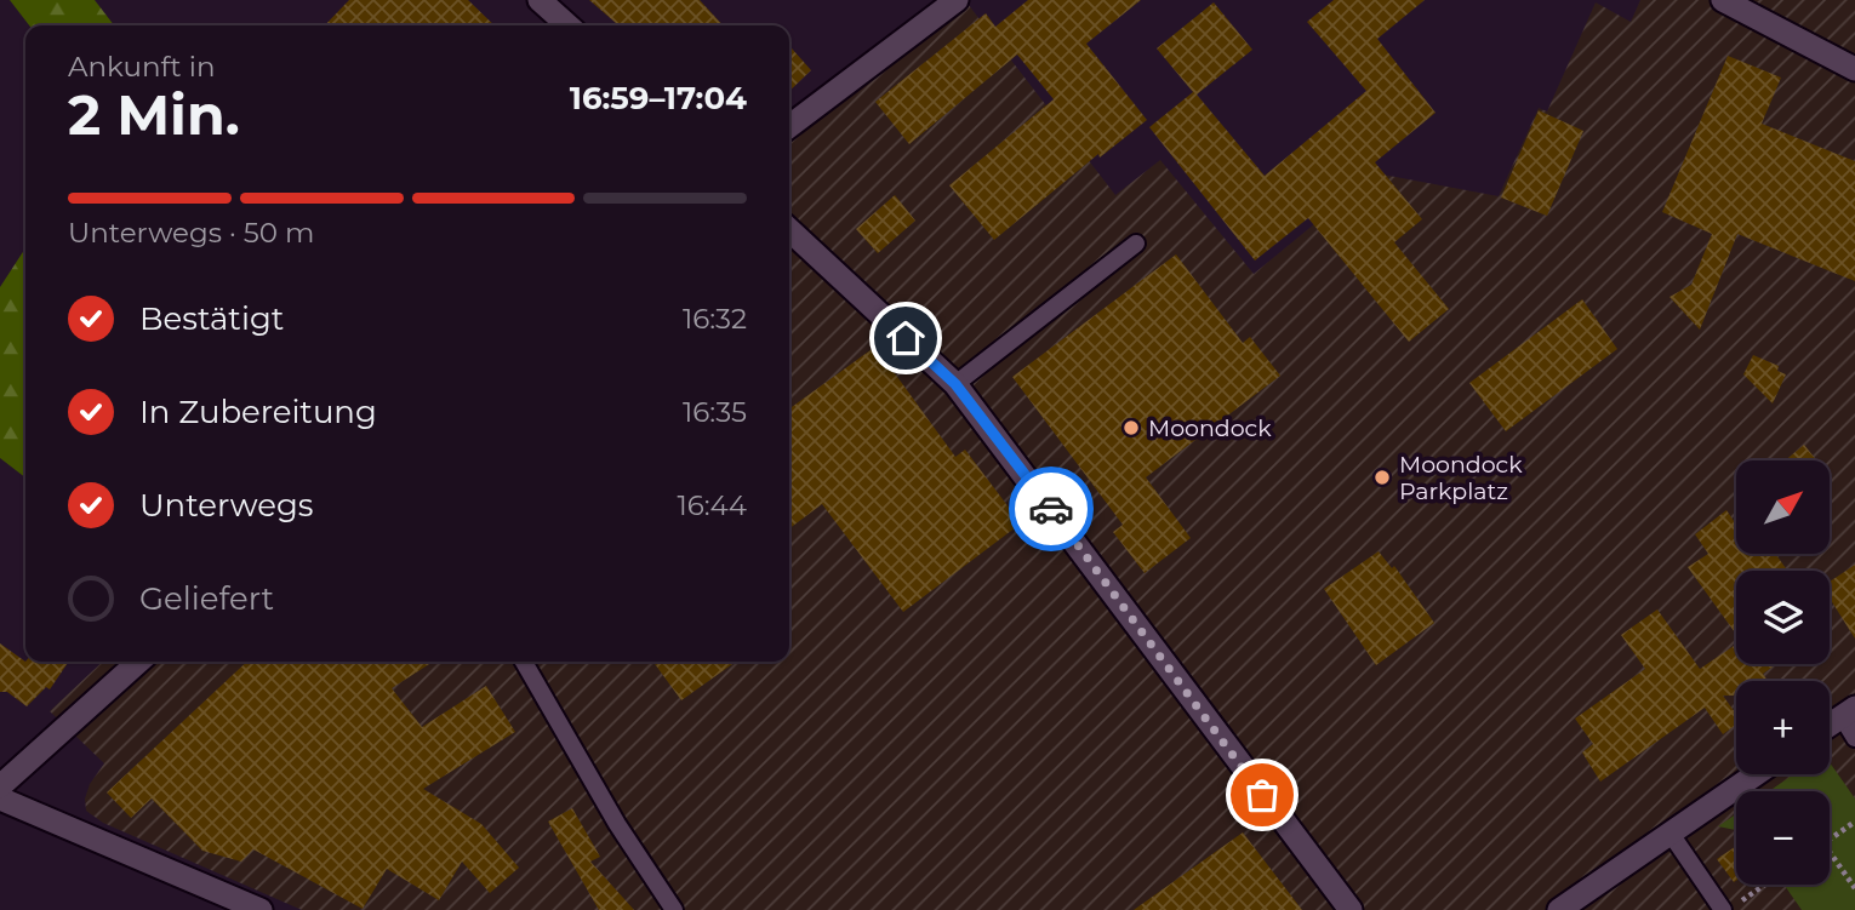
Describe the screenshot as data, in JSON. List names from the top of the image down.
{
  "places": ["Moondock", "Moondock Parkplatz"],
  "north": "top right",
  "page": {
    "heading": ["2 Min.", "Ankunft in", "16:59–17:04"],
    "bar": "Unterwegs · 50 m",
    "list": [
      ["Bestätigt", "16:32"],
      ["In Zubereitung", "16:35"],
      ["Unterwegs", "16:44"],
      "Geliefert"
    ],
    "map_buttons": ["+", "−"]
  }
}
